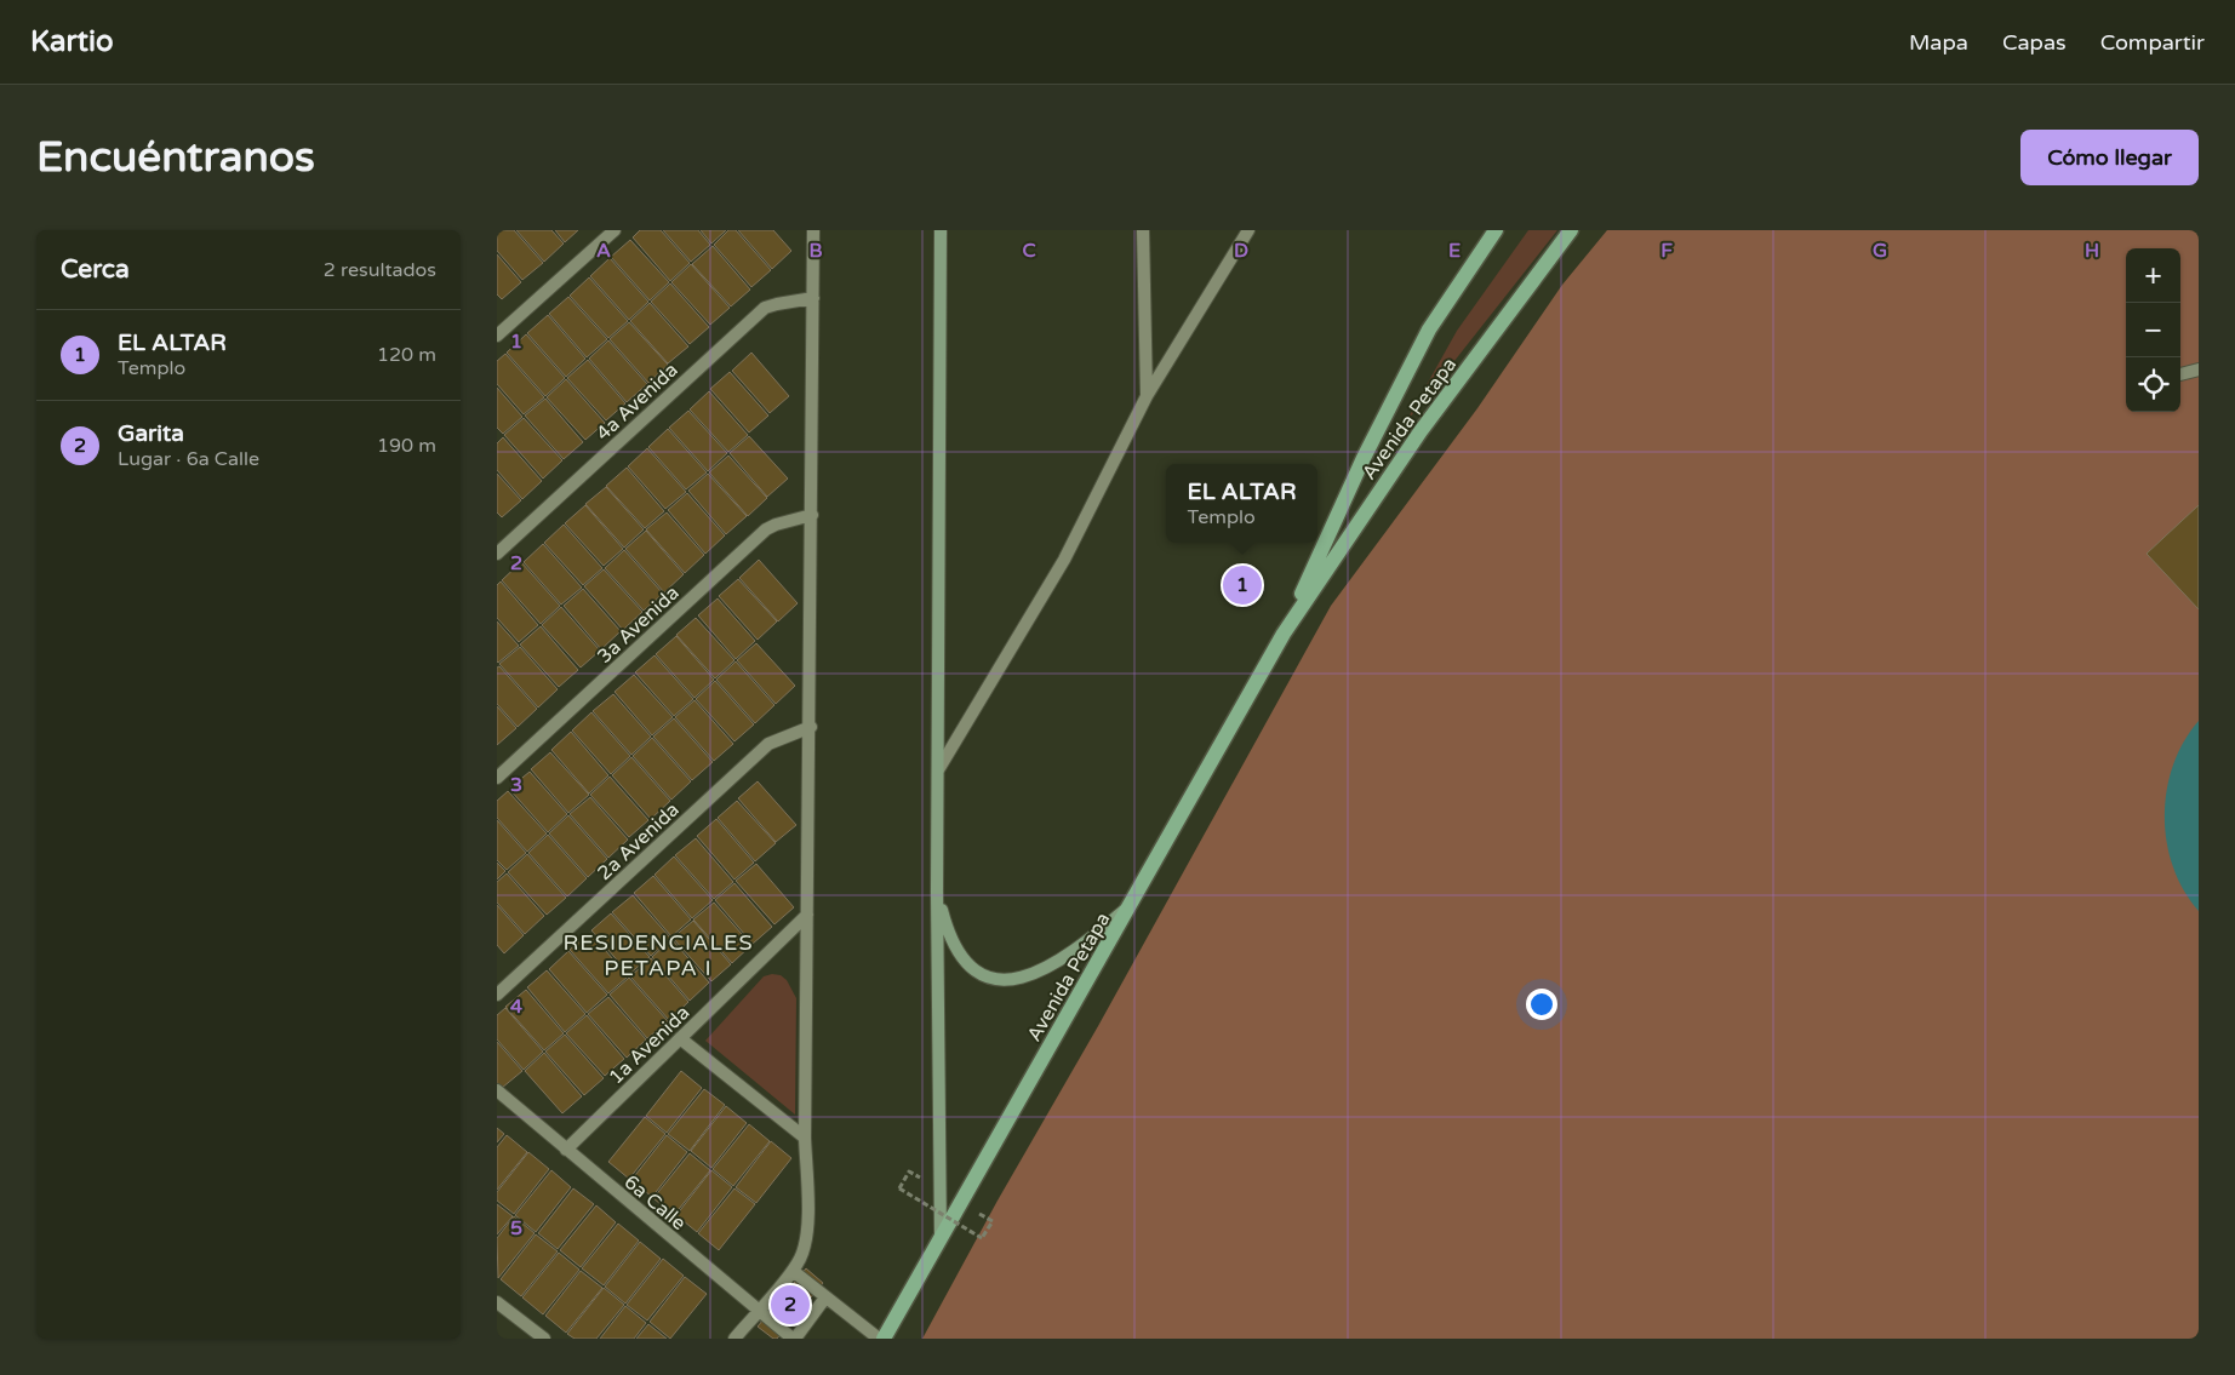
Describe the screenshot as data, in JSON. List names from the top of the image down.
{
  "streets": {
    "main road": ["Avenida Petapa"],
    "street": [
      "4a Avenida",
      "3a Avenida",
      "2a Avenida",
      "1a Avenida",
      "6a Calle"
    ]
  },
  "crossings": [
    ["1a Avenida", "6a Calle"]
  ],
  "districts": ["RESIDENCIALES PETAPA I"],
  "page": {
    "header": "Kartio",
    "nav": ["Mapa", "Capas", "Compartir"],
    "buttons": "Cómo llegar",
    "title": "Encuéntranos",
    "heading": ["Cerca", "2 resultados"],
    "map_buttons": ["+", "−"],
    "list": [
      {
        "mark": "1",
        "name": "EL ALTAR",
        "note": "Templo",
        "value": "120 m"
      },
      {
        "mark": "2",
        "name": "Garita",
        "note": "Lugar · 6a Calle",
        "value": "190 m"
      }
    ],
    "popup": ["EL ALTAR", "Templo"],
    "pins": ["1", "2"]
  },
  "grid": {
    "columns": [
      "A",
      "B",
      "C",
      "D",
      "E",
      "F",
      "G",
      "H"
    ],
    "rows": [
      "1",
      "2",
      "3",
      "4",
      "5"
    ]
  }
}
